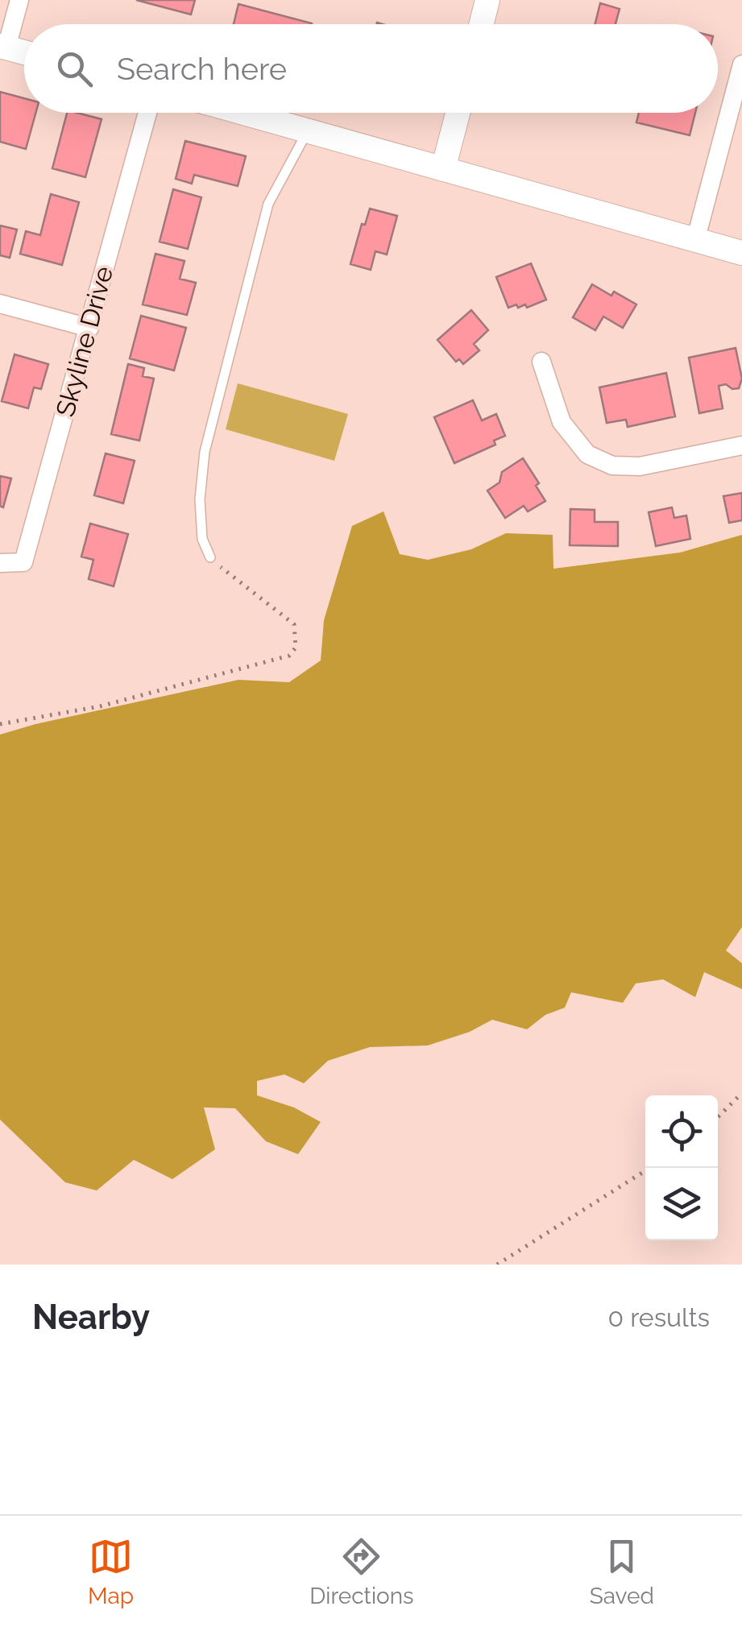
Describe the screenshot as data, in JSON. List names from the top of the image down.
{
  "streets": {
    "street": ["Skyline Drive"]
  },
  "page": {
    "search": "Search here",
    "heading": ["Nearby", "0 results"],
    "nav": ["Map", "Directions", "Saved"]
  }
}
